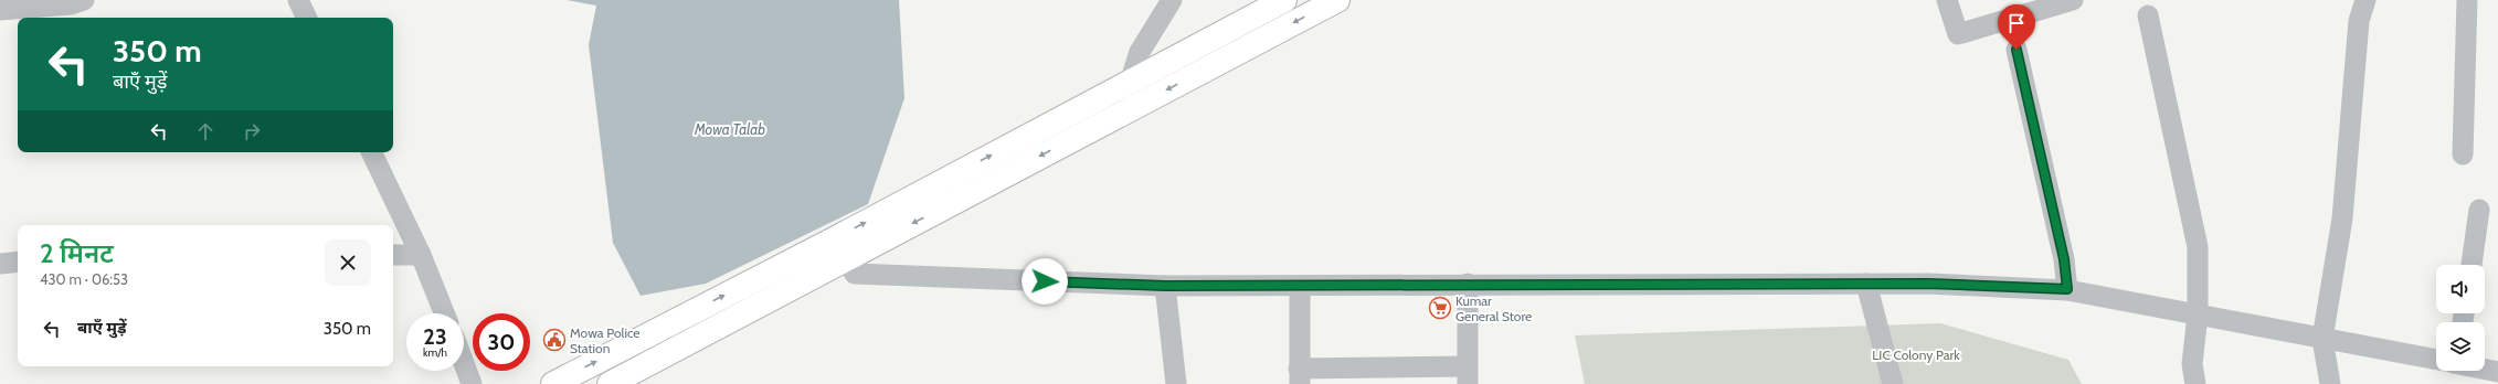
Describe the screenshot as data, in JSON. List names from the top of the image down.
{
  "water": ["Mowa Talab"],
  "parks": ["LIC Colony Park"],
  "places": {
    "supermarket": ["Kumar General Store"],
    "public building": ["Mowa Police Station"]
  },
  "page": {
    "turn": ["350 m", "बाएँ मुड़ें"],
    "heading": ["2 मिनट", "430 m · 06:53"],
    "list": [
      {
        "name": "बाएँ मुड़ें",
        "value": "350 m"
      }
    ],
    "speed": "23 km/h",
    "limit": "30"
  }
}
